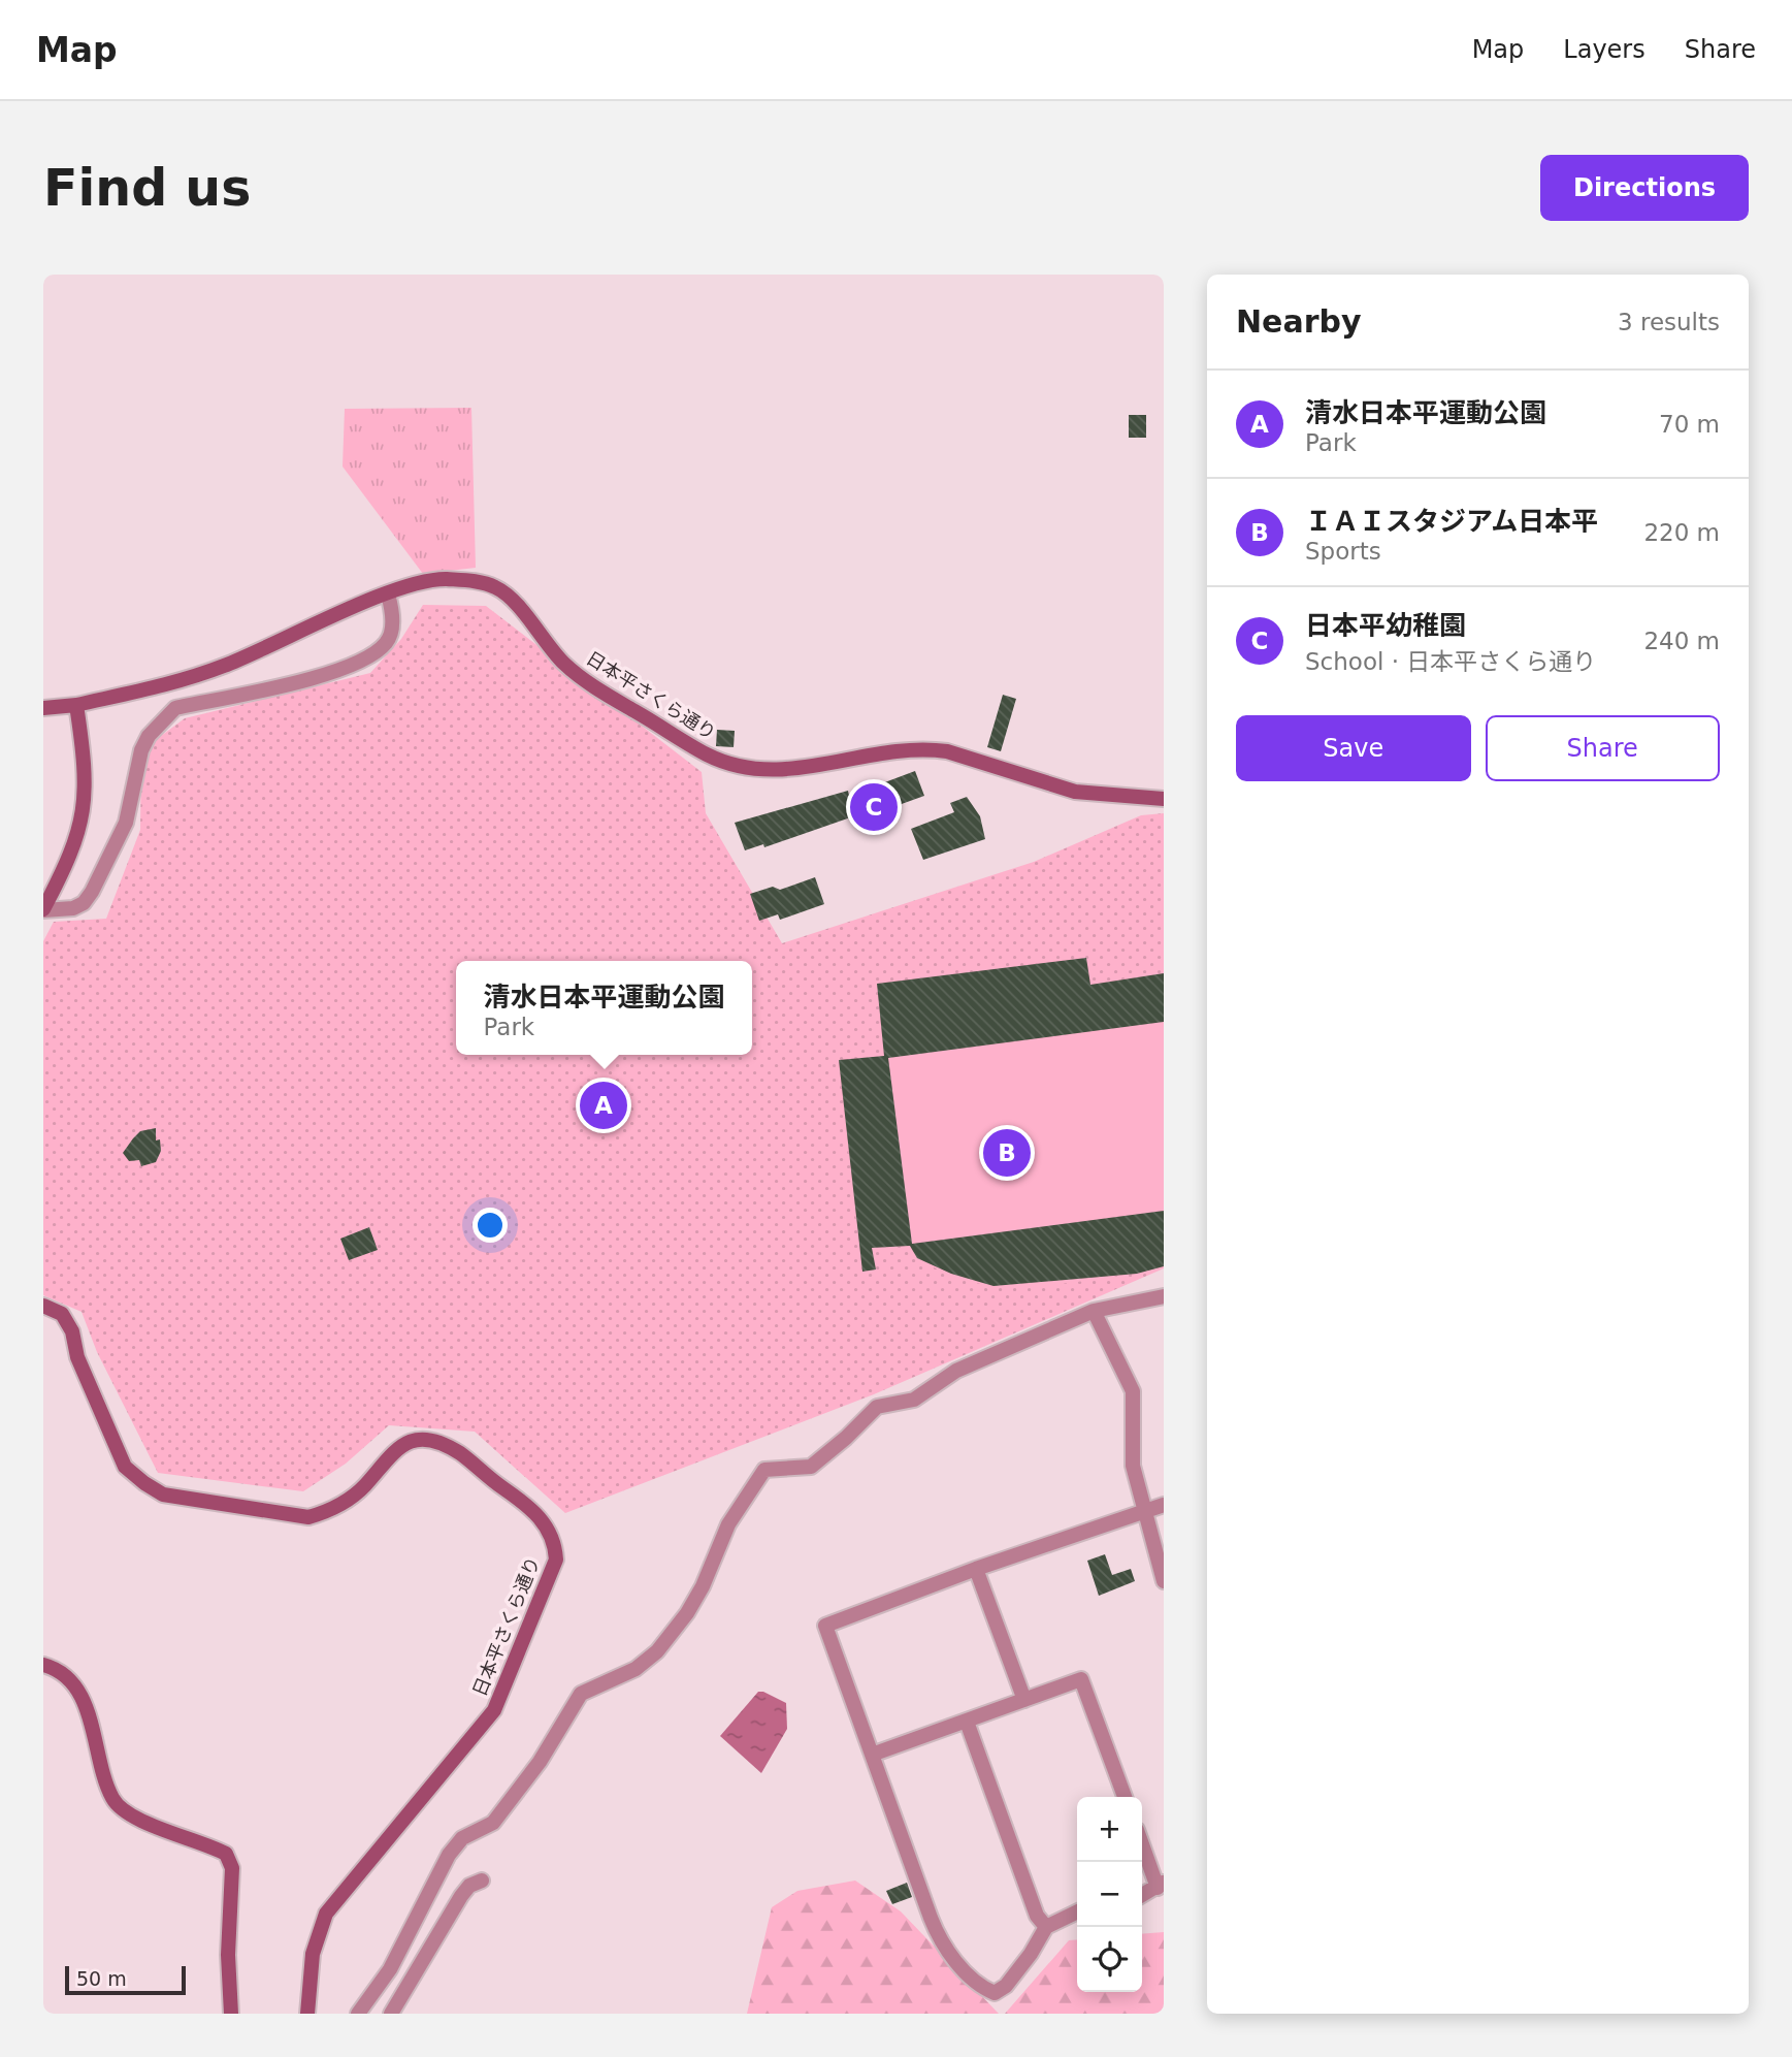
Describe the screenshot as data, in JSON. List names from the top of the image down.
{
  "streets": {
    "street": ["日本平さくら通り"]
  },
  "scale_bar": "50 m",
  "page": {
    "header": "Map",
    "nav": ["Map", "Layers", "Share"],
    "buttons": [
      "Directions",
      ["Save", "Share"]
    ],
    "title": "Find us",
    "heading": ["Nearby", "3 results"],
    "list": [
      {
        "mark": "A",
        "name": "清水日本平運動公園",
        "note": "Park",
        "value": "70 m"
      },
      {
        "mark": "B",
        "name": "ＩＡＩスタジアム日本平",
        "note": "Sports",
        "value": "220 m"
      },
      {
        "mark": "C",
        "name": "日本平幼稚園",
        "note": "School · 日本平さくら通り",
        "value": "240 m"
      }
    ],
    "pins": ["C", "A", "B"],
    "popup": ["清水日本平運動公園", "Park"],
    "map_buttons": ["+", "−"],
    "scale": "50 m"
  }
}
